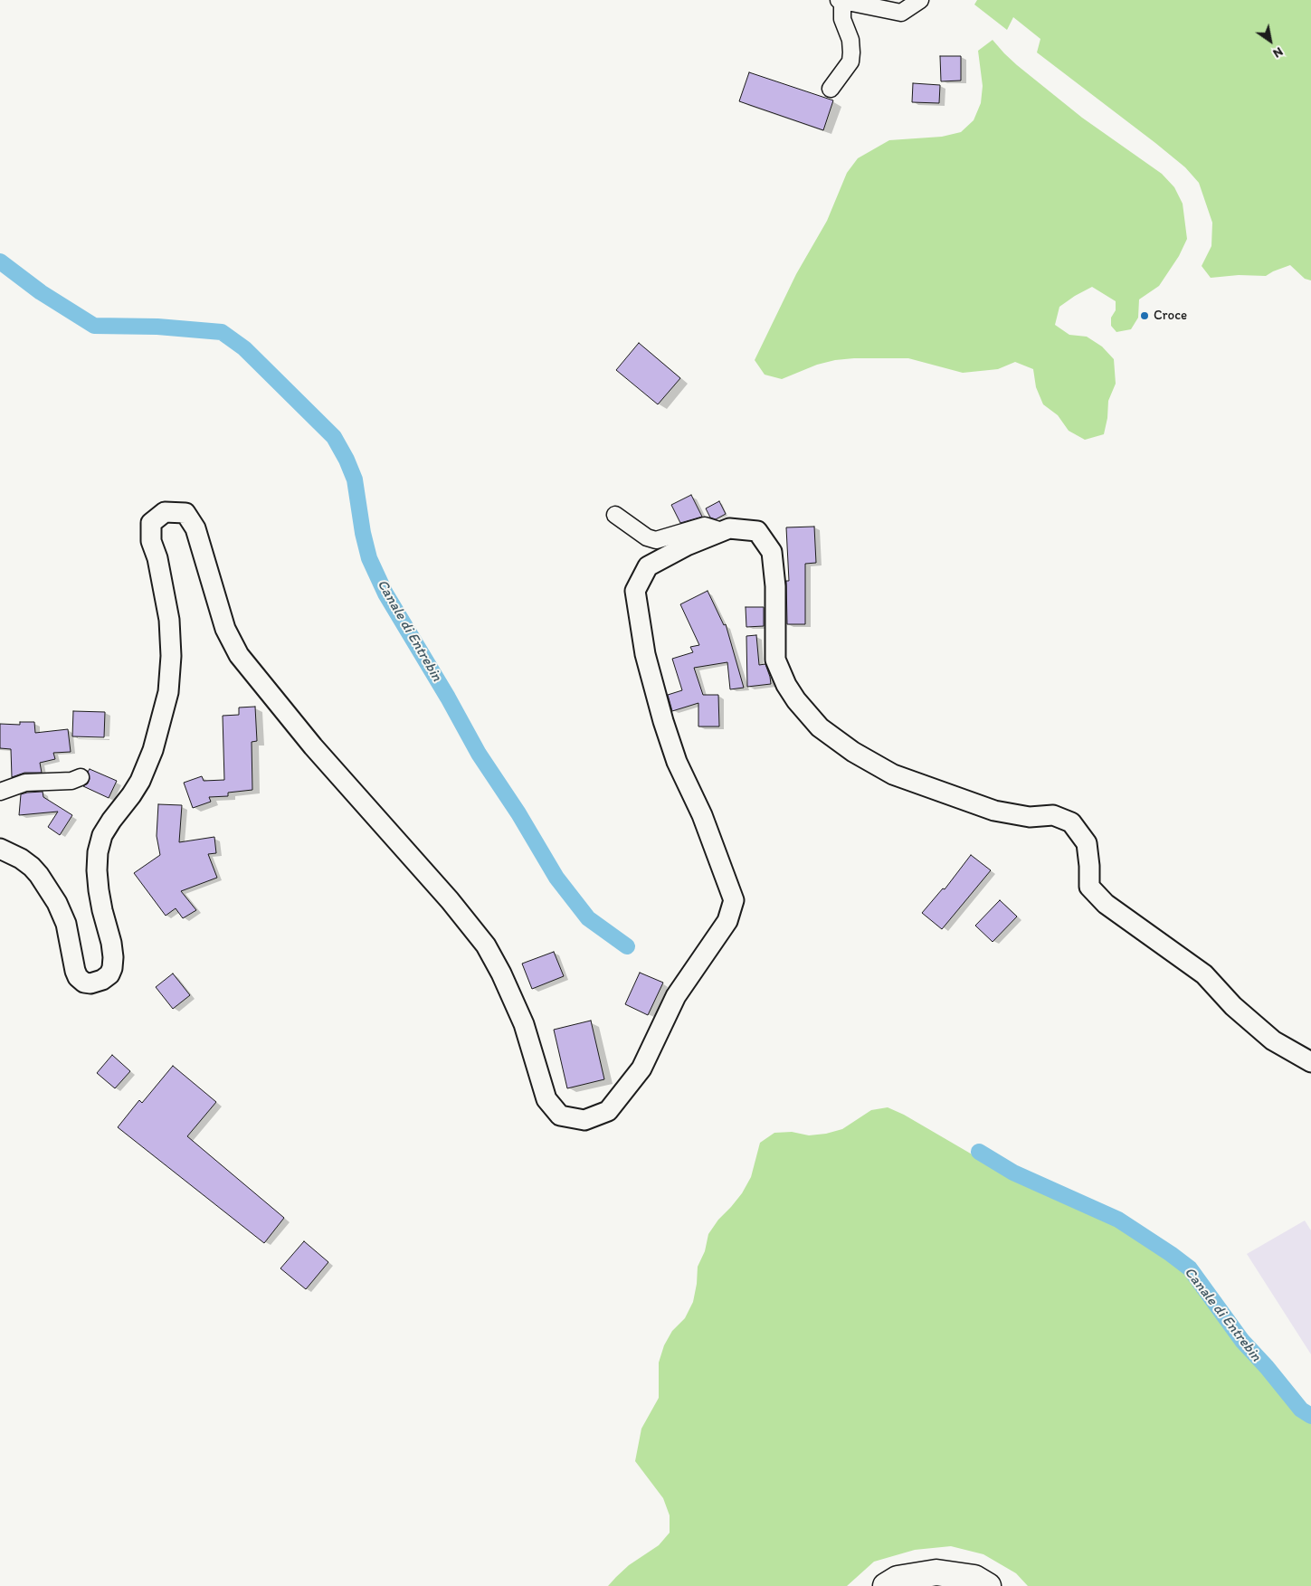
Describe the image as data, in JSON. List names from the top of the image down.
{
  "water": ["Canale di Entrebin"],
  "places": ["Croce"],
  "north": "bottom right"
}
